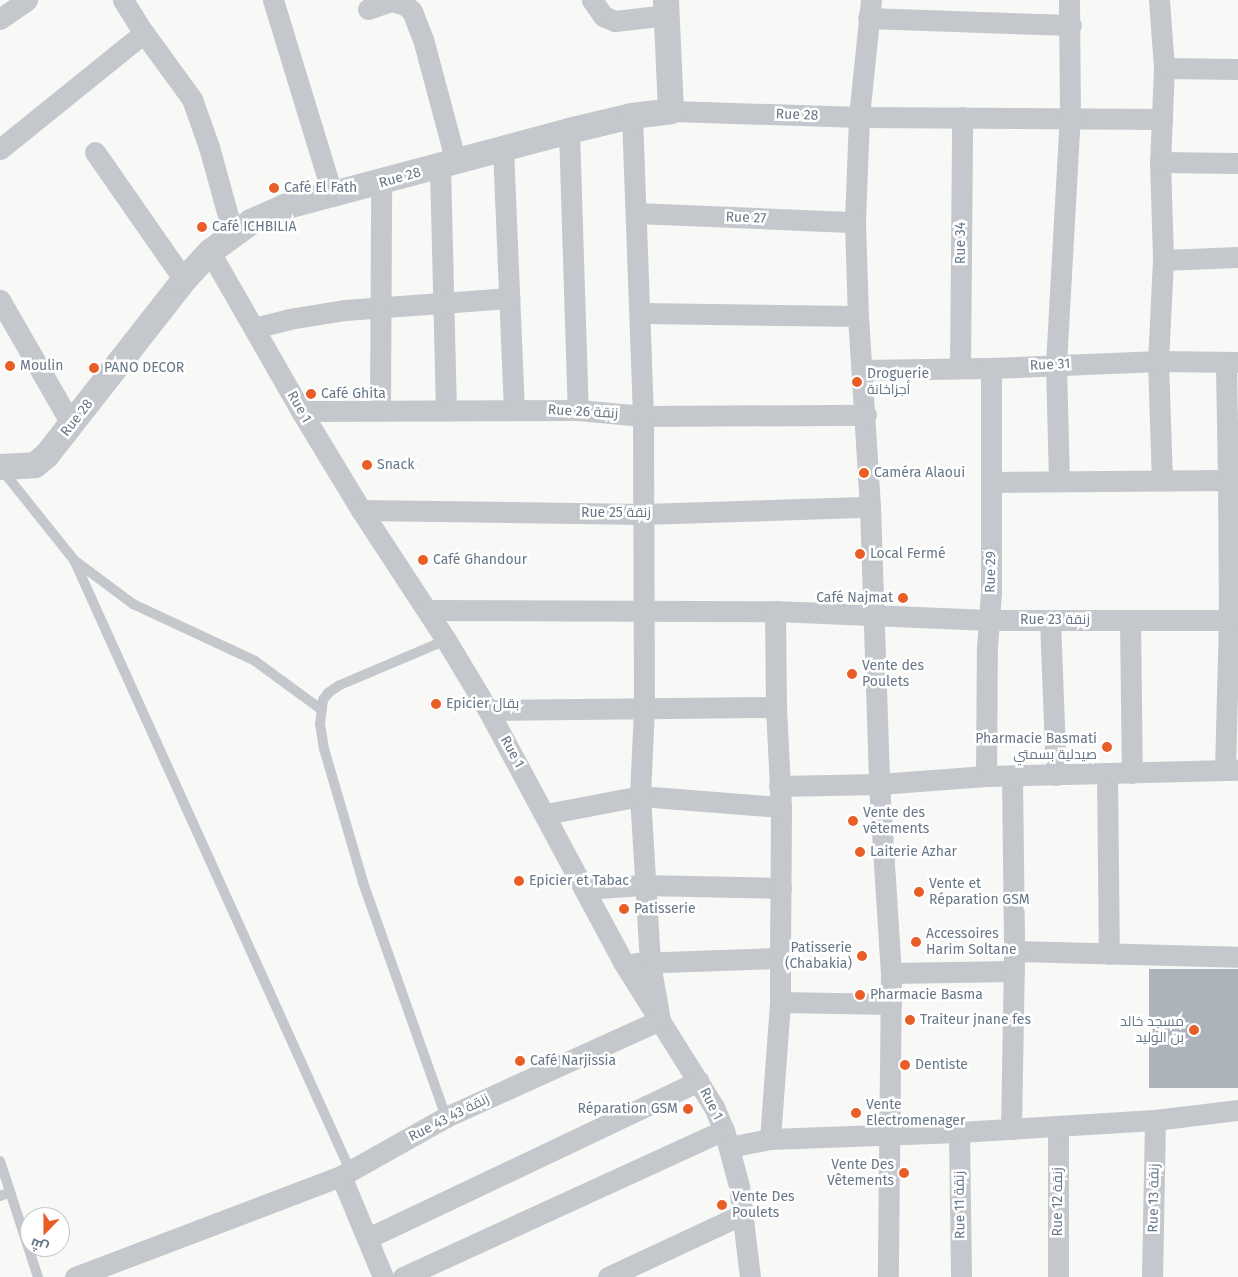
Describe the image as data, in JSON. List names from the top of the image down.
{
  "streets": {
    "street": [
      "Rue 28",
      "Rue 27",
      "Rue 34",
      "Rue 31",
      "Rue 1",
      "Rue 26 زنقة",
      "Rue 25 زنقة",
      "Rue 29",
      "Rue 23 زنقة",
      "Rue 43 زنقة 43",
      "Rue 13 زنقة",
      "Rue 12 زنقة",
      "Rue 11 زنقة"
    ]
  },
  "crossings": [
    ["Rue 28", "Rue 34"],
    ["Rue 28", "Rue 1"],
    ["Rue 34", "Rue 31"],
    ["Rue 31", "Rue 29"],
    ["Rue 1", "Rue 26 زنقة"],
    ["Rue 1", "Rue 25 زنقة"],
    ["Rue 1", "Rue 23 زنقة"],
    ["Rue 1", "Rue 43 زنقة 43"],
    ["Rue 29", "Rue 23 زنقة"]
  ],
  "places": [
    "Café El Fath",
    "Café ICHBILIA",
    "Moulin",
    "PANO DECOR",
    "Droguerie أجزاخانة",
    "Café Ghita",
    "Snack",
    "Caméra Alaoui",
    "Local Fermé",
    "Café Ghandour",
    "Café Najmat",
    "Vente des Poulets",
    "Epicier بقال",
    "Pharmacie Basmati صيدلية بسمتي",
    "Vente des vêtements",
    "Laiterie Azhar",
    "Epicier et Tabac",
    "Vente et Réparation GSM",
    "Patisserie",
    "Accessoires Harim Soltane",
    "Patisserie (Chabakia)",
    "Pharmacie Basma",
    "Traiteur jnane fes",
    "مسجد خالد بن الوليد",
    "Café Narjissia",
    "Dentiste",
    "Réparation GSM",
    "Vente Electromenager",
    "Vente Des Vêtements",
    "Vente Des Poulets"
  ],
  "north": "bottom"
}
